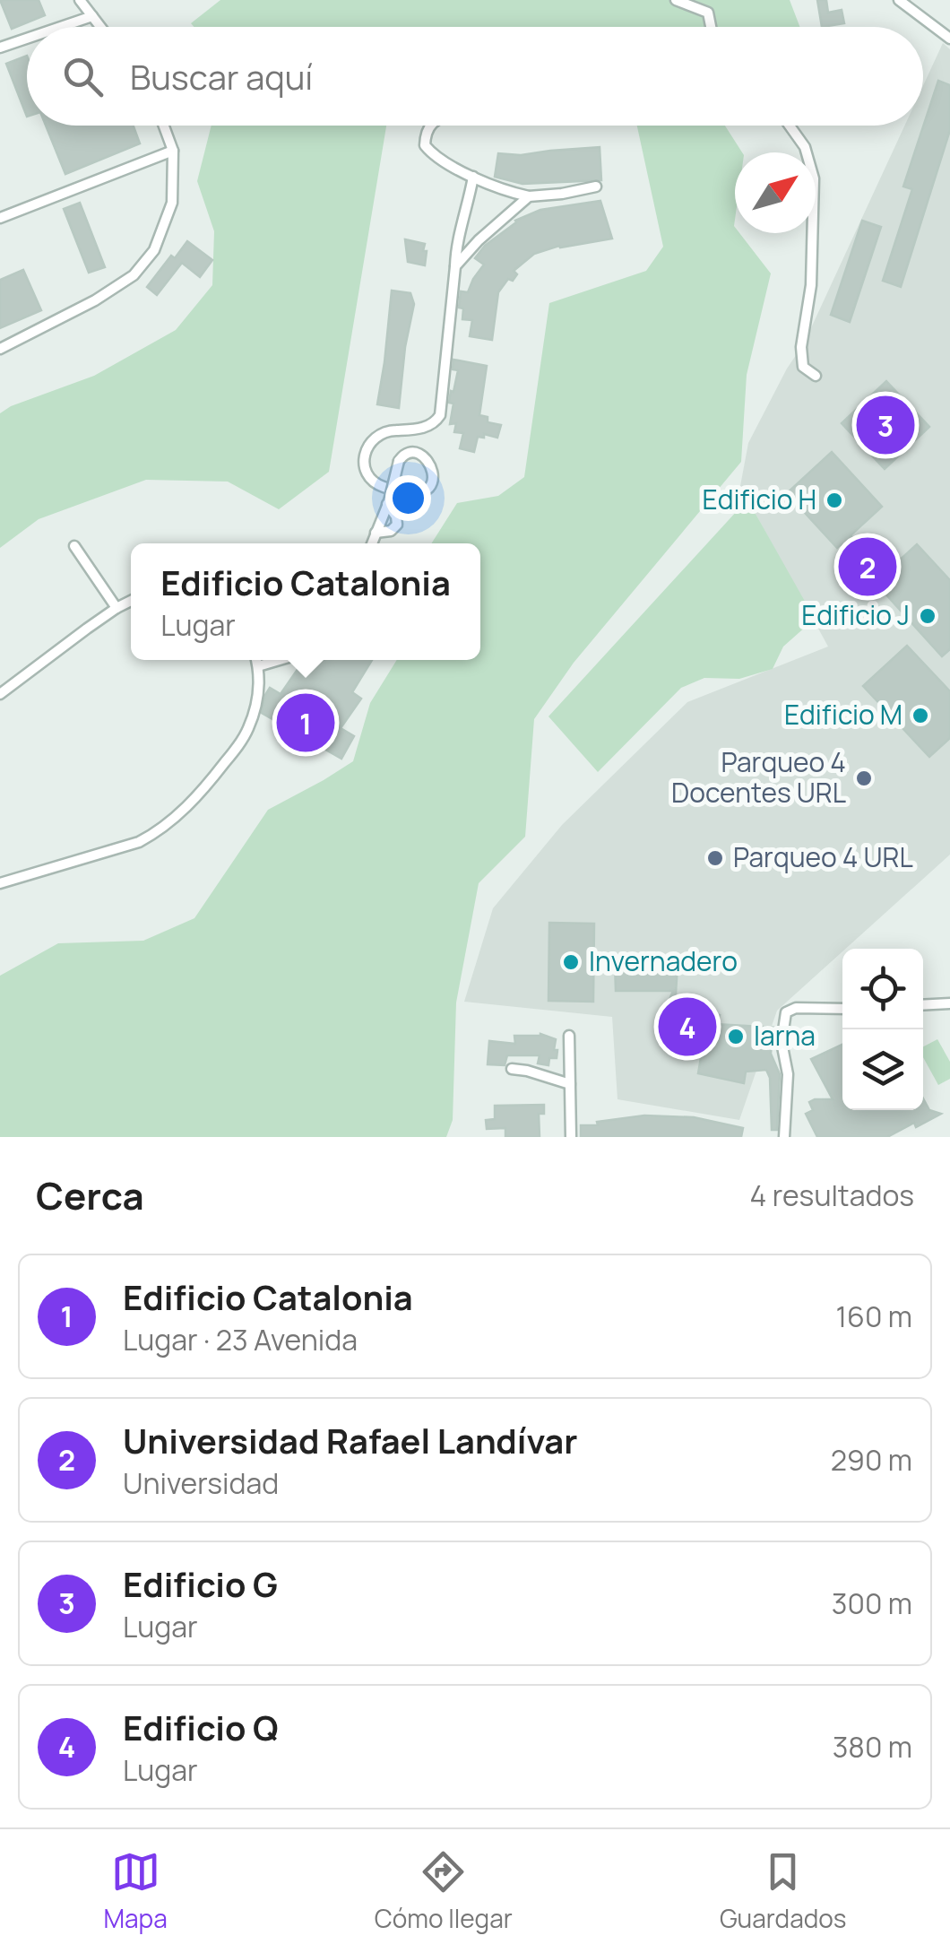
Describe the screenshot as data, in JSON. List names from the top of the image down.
{
  "places": [
    "Edificio H",
    "Edificio J",
    "Edificio M",
    "Parqueo 4 Docentes URL",
    "Parqueo 4 URL",
    "Invernadero",
    "Iarna"
  ],
  "north": "top right",
  "page": {
    "search": "Buscar aquí",
    "pins": [
      "3",
      "2",
      "1",
      "4"
    ],
    "popup": ["Edificio Catalonia", "Lugar"],
    "heading": ["Cerca", "4 resultados"],
    "list": [
      {
        "mark": "1",
        "name": "Edificio Catalonia",
        "note": "Lugar · 23 Avenida",
        "value": "160 m"
      },
      {
        "mark": "2",
        "name": "Universidad Rafael Landívar",
        "note": "Universidad",
        "value": "290 m"
      },
      {
        "mark": "3",
        "name": "Edificio G",
        "note": "Lugar",
        "value": "300 m"
      },
      {
        "mark": "4",
        "name": "Edificio Q",
        "note": "Lugar",
        "value": "380 m"
      }
    ],
    "nav": ["Mapa", "Cómo llegar", "Guardados"]
  }
}
